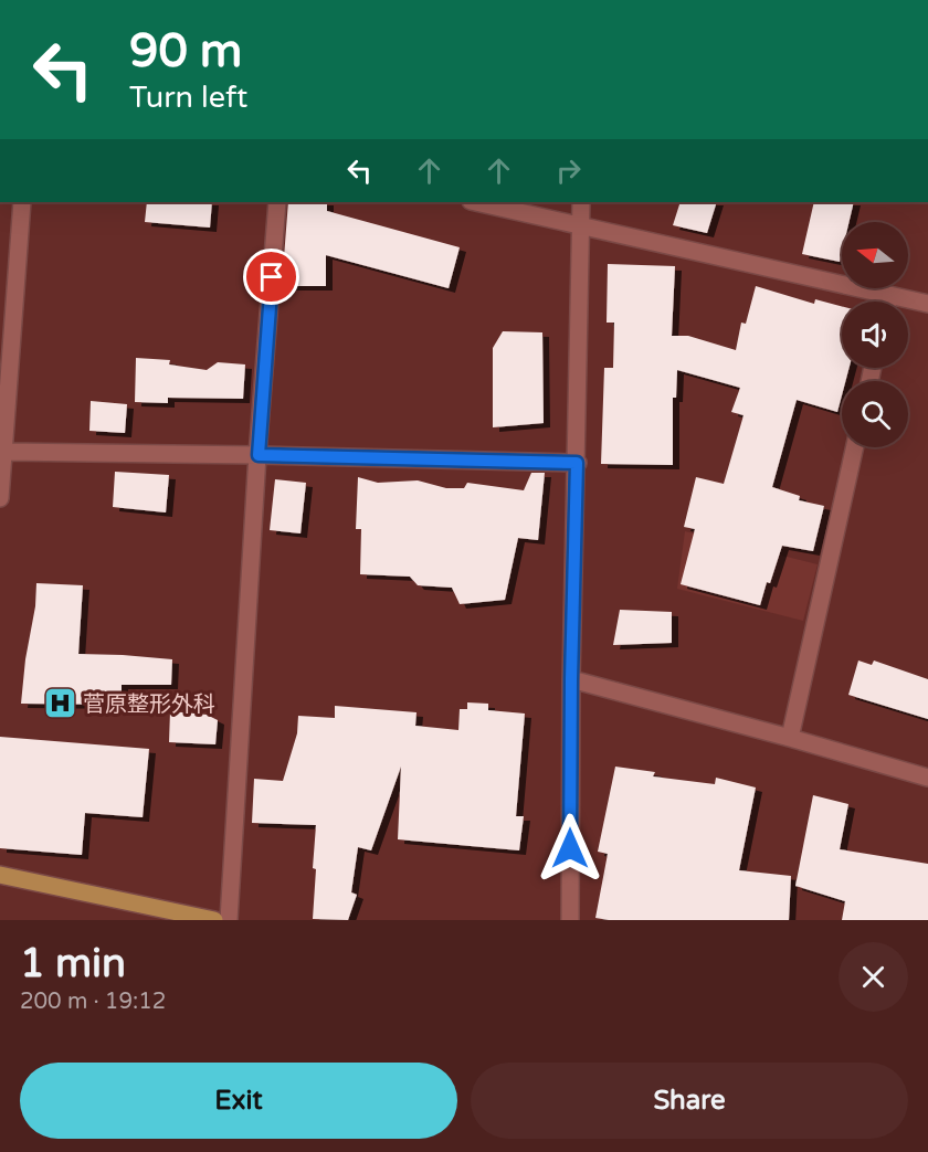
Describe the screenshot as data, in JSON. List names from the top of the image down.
{
  "places": {
    "hospital": ["菅原整形外科"]
  },
  "north": "left",
  "page": {
    "turn": ["90 m", "Turn left"],
    "heading": ["1 min", "200 m · 19:12"],
    "buttons": ["Exit", "Share"]
  }
}
